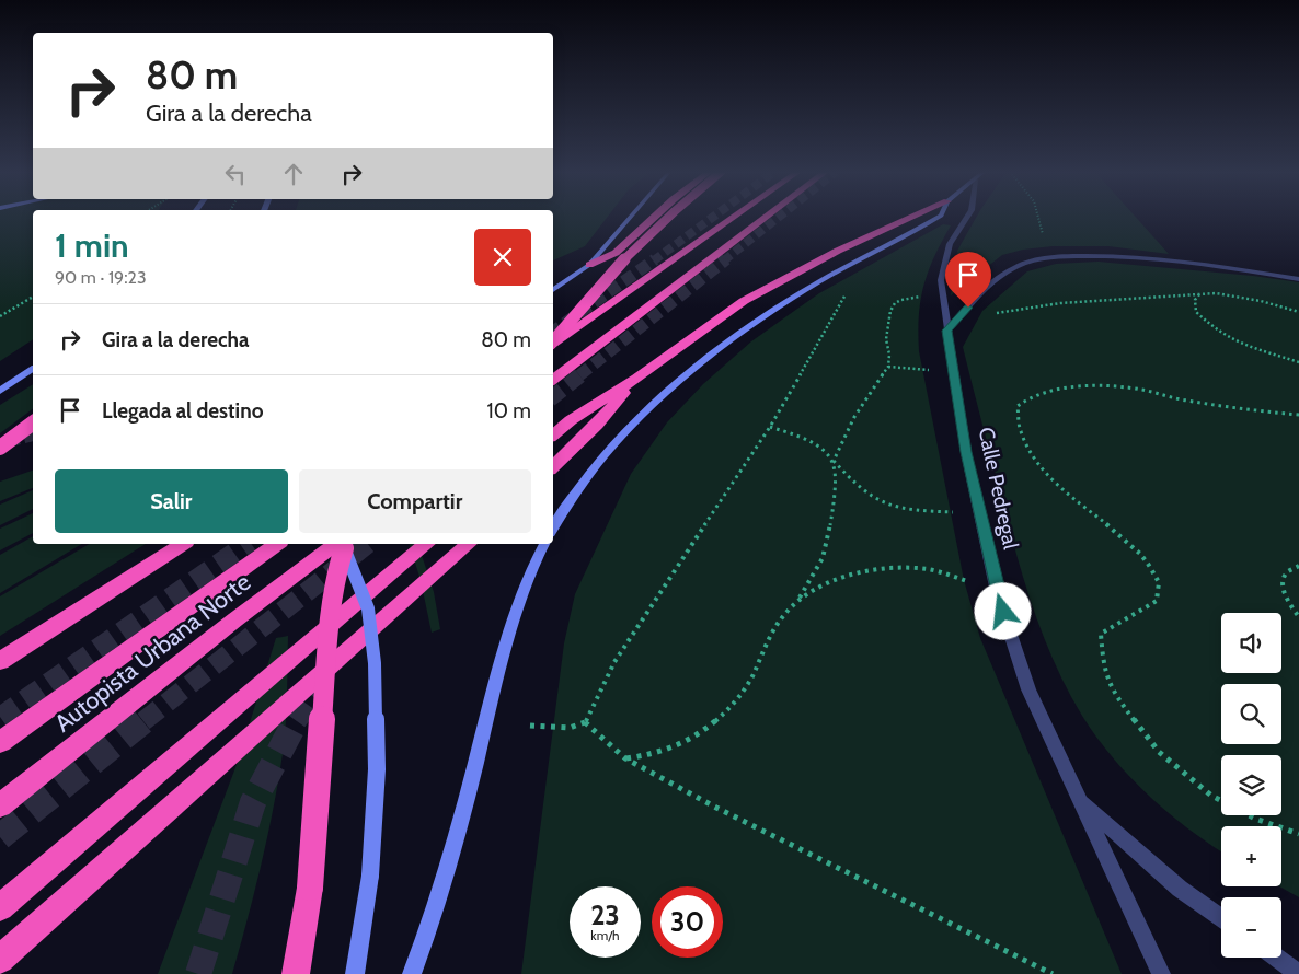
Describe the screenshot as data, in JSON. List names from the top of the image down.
{
  "streets": {
    "highway": ["Autopista Urbana Norte"],
    "street": ["Calle Pedregal"]
  },
  "page": {
    "turn": ["80 m", "Gira a la derecha"],
    "heading": ["1 min", "90 m · 19:23"],
    "list": [
      {
        "name": "Gira a la derecha",
        "value": "80 m"
      },
      {
        "name": "Llegada al destino",
        "value": "10 m"
      }
    ],
    "buttons": ["Salir", "Compartir"],
    "map_buttons": ["+", "−"],
    "speed": "23 km/h",
    "limit": "30"
  }
}
